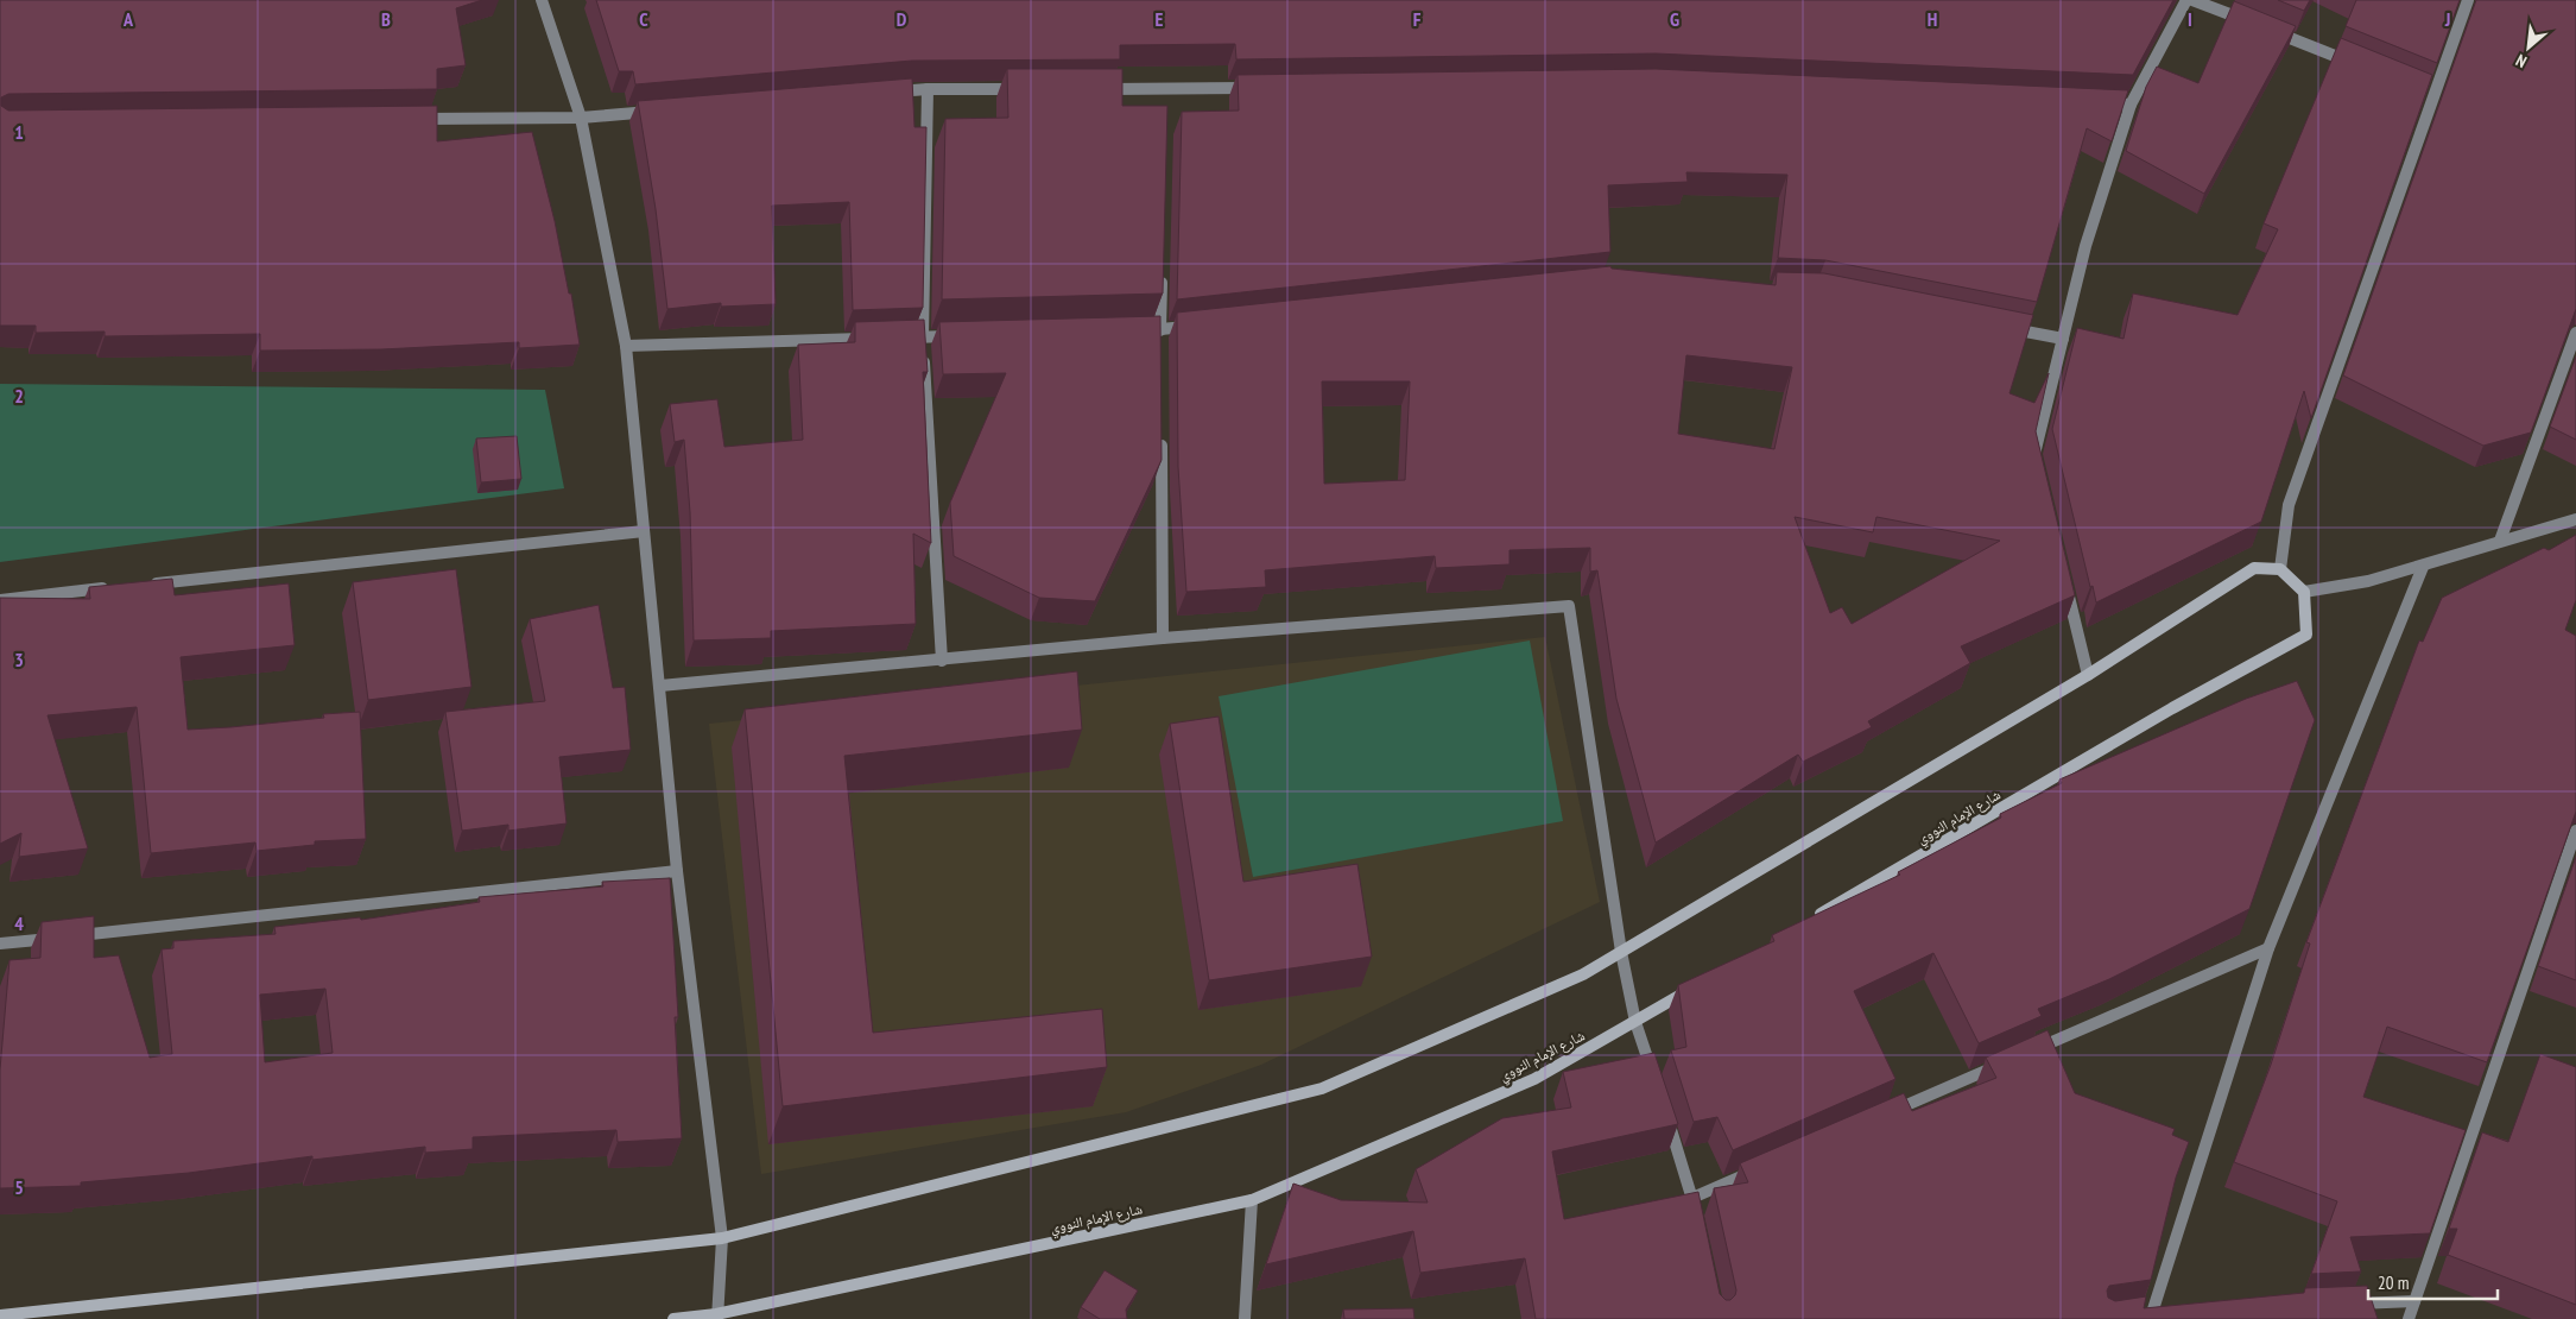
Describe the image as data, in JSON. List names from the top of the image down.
{
  "streets": {
    "street": ["شارع الإمام النووي"]
  },
  "scale_bar": "20 m",
  "north": "bottom left",
  "grid": {
    "columns": [
      "A",
      "B",
      "C",
      "D",
      "E",
      "F",
      "G",
      "H",
      "I",
      "J"
    ],
    "rows": [
      "1",
      "2",
      "3",
      "4",
      "5"
    ]
  }
}
